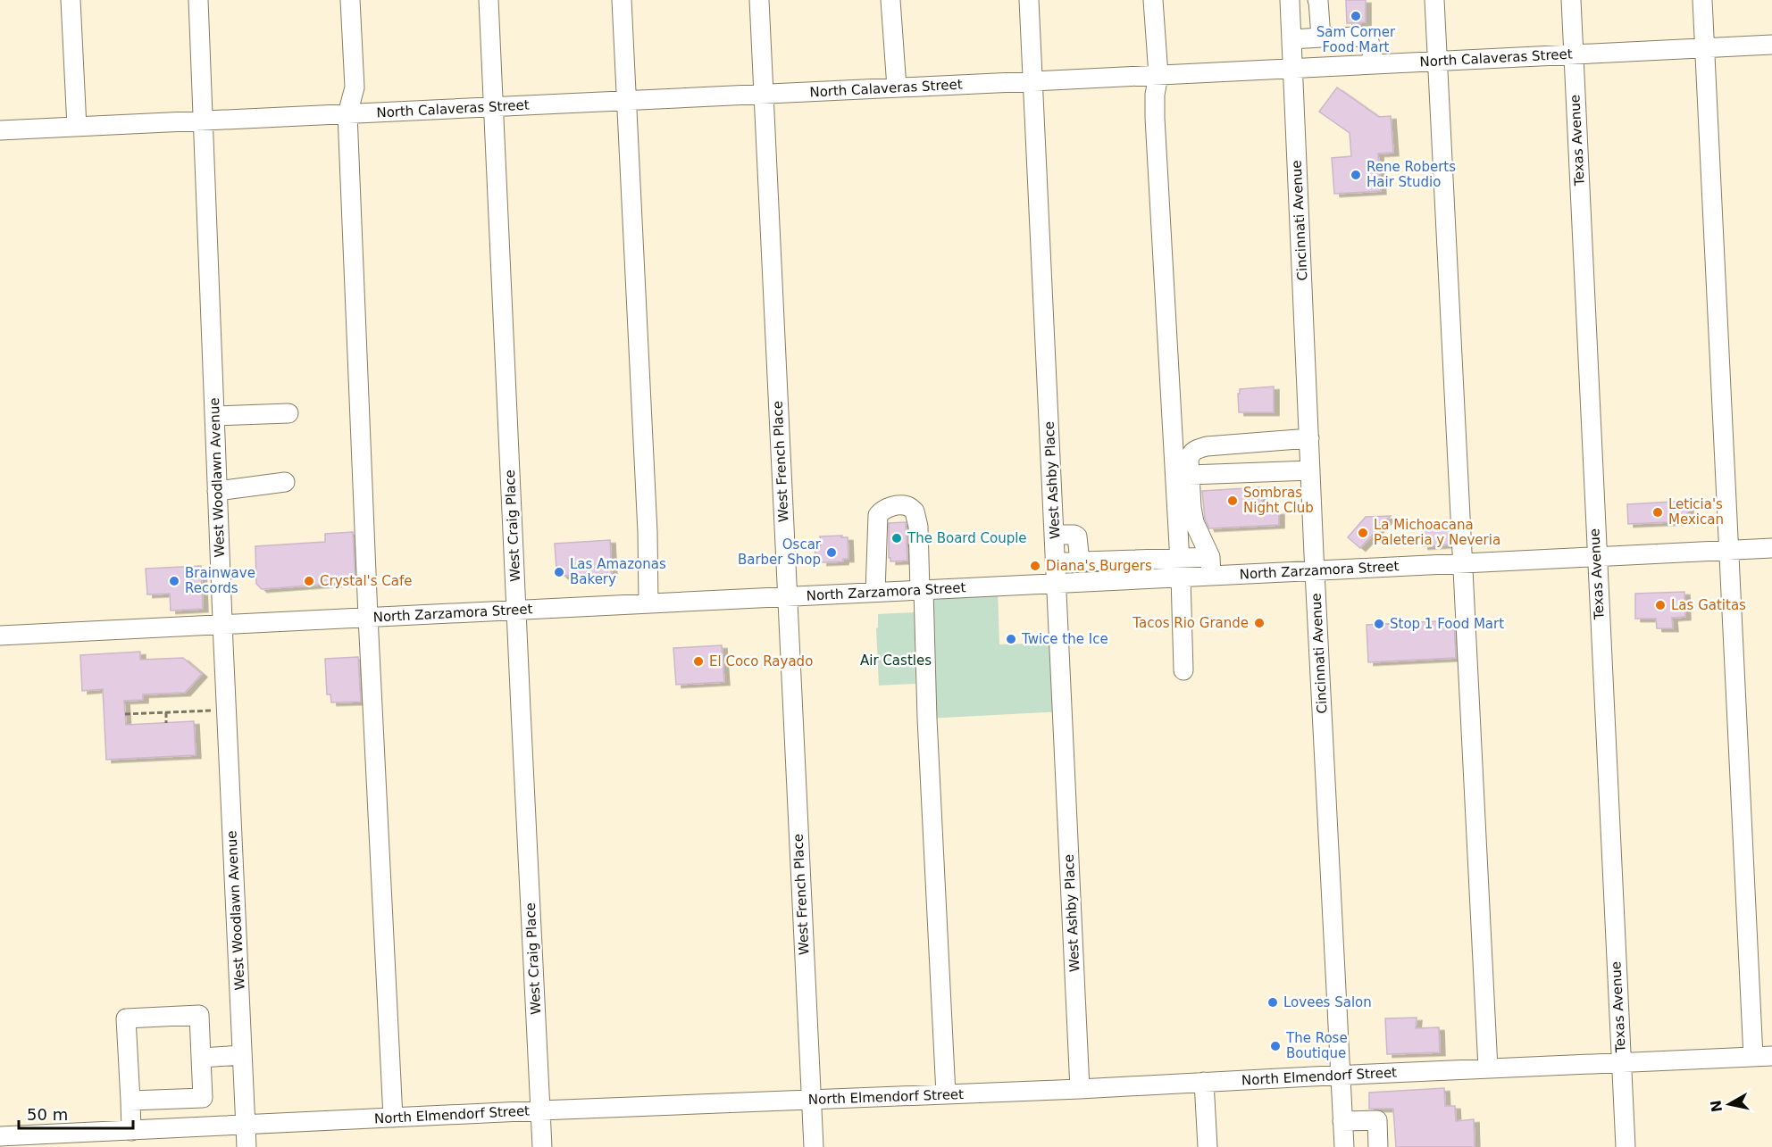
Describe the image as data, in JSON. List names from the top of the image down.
{
  "streets": {
    "street": [
      "North Calaveras Street",
      "Texas Avenue",
      "Cincinnati Avenue",
      "West French Place",
      "West Woodlawn Avenue",
      "West Ashby Place",
      "West Craig Place",
      "North Zarzamora Street",
      "North Elmendorf Street"
    ]
  },
  "crossings": [
    ["North Calaveras Street", "Texas Avenue"],
    ["North Calaveras Street", "Cincinnati Avenue"],
    ["North Calaveras Street", "West French Place"],
    ["North Calaveras Street", "West Woodlawn Avenue"],
    ["North Calaveras Street", "West Ashby Place"],
    ["North Calaveras Street", "West Craig Place"],
    ["Texas Avenue", "North Zarzamora Street"],
    ["Texas Avenue", "North Elmendorf Street"],
    ["Cincinnati Avenue", "North Zarzamora Street"],
    ["Cincinnati Avenue", "North Elmendorf Street"],
    ["West French Place", "North Zarzamora Street"],
    ["West French Place", "North Elmendorf Street"],
    ["West Woodlawn Avenue", "North Zarzamora Street"],
    ["West Woodlawn Avenue", "North Elmendorf Street"],
    ["West Ashby Place", "North Zarzamora Street"],
    ["West Ashby Place", "North Elmendorf Street"],
    ["West Craig Place", "North Zarzamora Street"],
    ["West Craig Place", "North Elmendorf Street"]
  ],
  "parks": ["Air Castles"],
  "places": [
    "Sam Corner Food Mart",
    "Rene Roberts Hair Studio",
    "Sombras Night Club",
    "Leticia's Mexican",
    "La Michoacana Paleteria y Neveria",
    "The Board Couple",
    "Oscar Barber Shop",
    "Diana's Burgers",
    "Las Amazonas Bakery",
    "Brainwave Records",
    "Crystal's Cafe",
    "Las Gatitas",
    "Tacos Rio Grande",
    "Stop 1 Food Mart",
    "Twice the Ice",
    "El Coco Rayado",
    "Lovees Salon",
    "The Rose Boutique"
  ],
  "scale_bar": "50 m",
  "north": "left"
}
